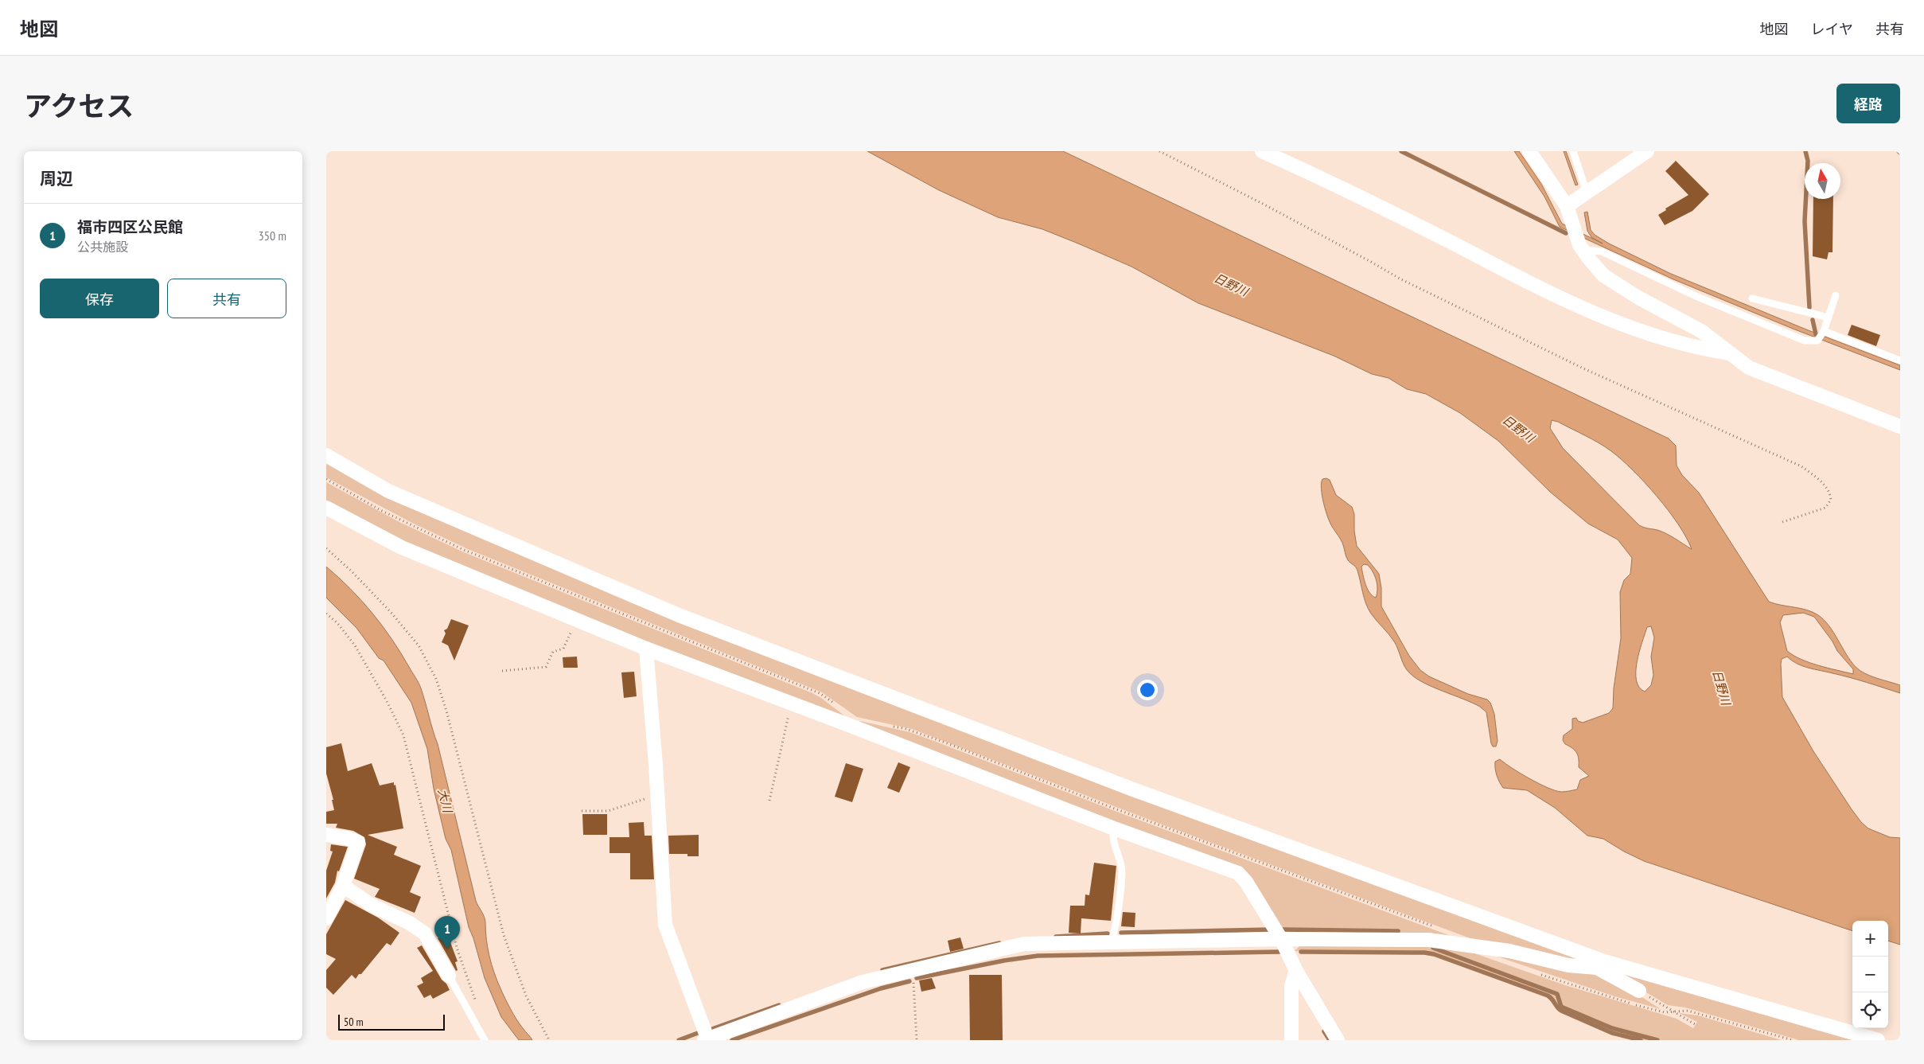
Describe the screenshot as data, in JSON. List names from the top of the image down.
{
  "water": ["日野川", "大川"],
  "scale_bar": "50 m",
  "north": "top",
  "page": {
    "header": "地図",
    "nav": ["地図", "レイヤ", "共有"],
    "title": "アクセス",
    "buttons": [
      "経路",
      ["保存", "共有"]
    ],
    "heading": "周辺",
    "list": [
      {
        "mark": "1",
        "name": "福市四区公民館",
        "note": "公共施設",
        "value": "350 m"
      }
    ],
    "pins": "1",
    "map_buttons": ["+", "−"],
    "scale": "50 m"
  }
}
